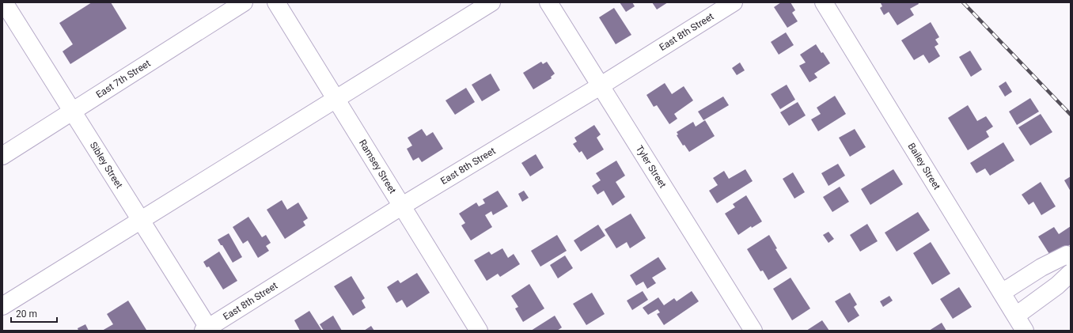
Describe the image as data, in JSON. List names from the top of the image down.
{
  "streets": {
    "street": [
      "East 8th Street",
      "East 7th Street",
      "Sibley Street",
      "Bailey Street",
      "Ramsey Street",
      "Tyler Street"
    ]
  },
  "crossings": [
    ["East 8th Street", "Sibley Street"],
    ["East 8th Street", "Ramsey Street"],
    ["East 8th Street", "Tyler Street"],
    ["East 7th Street", "Sibley Street"]
  ],
  "scale_bar": "20 m"
}
